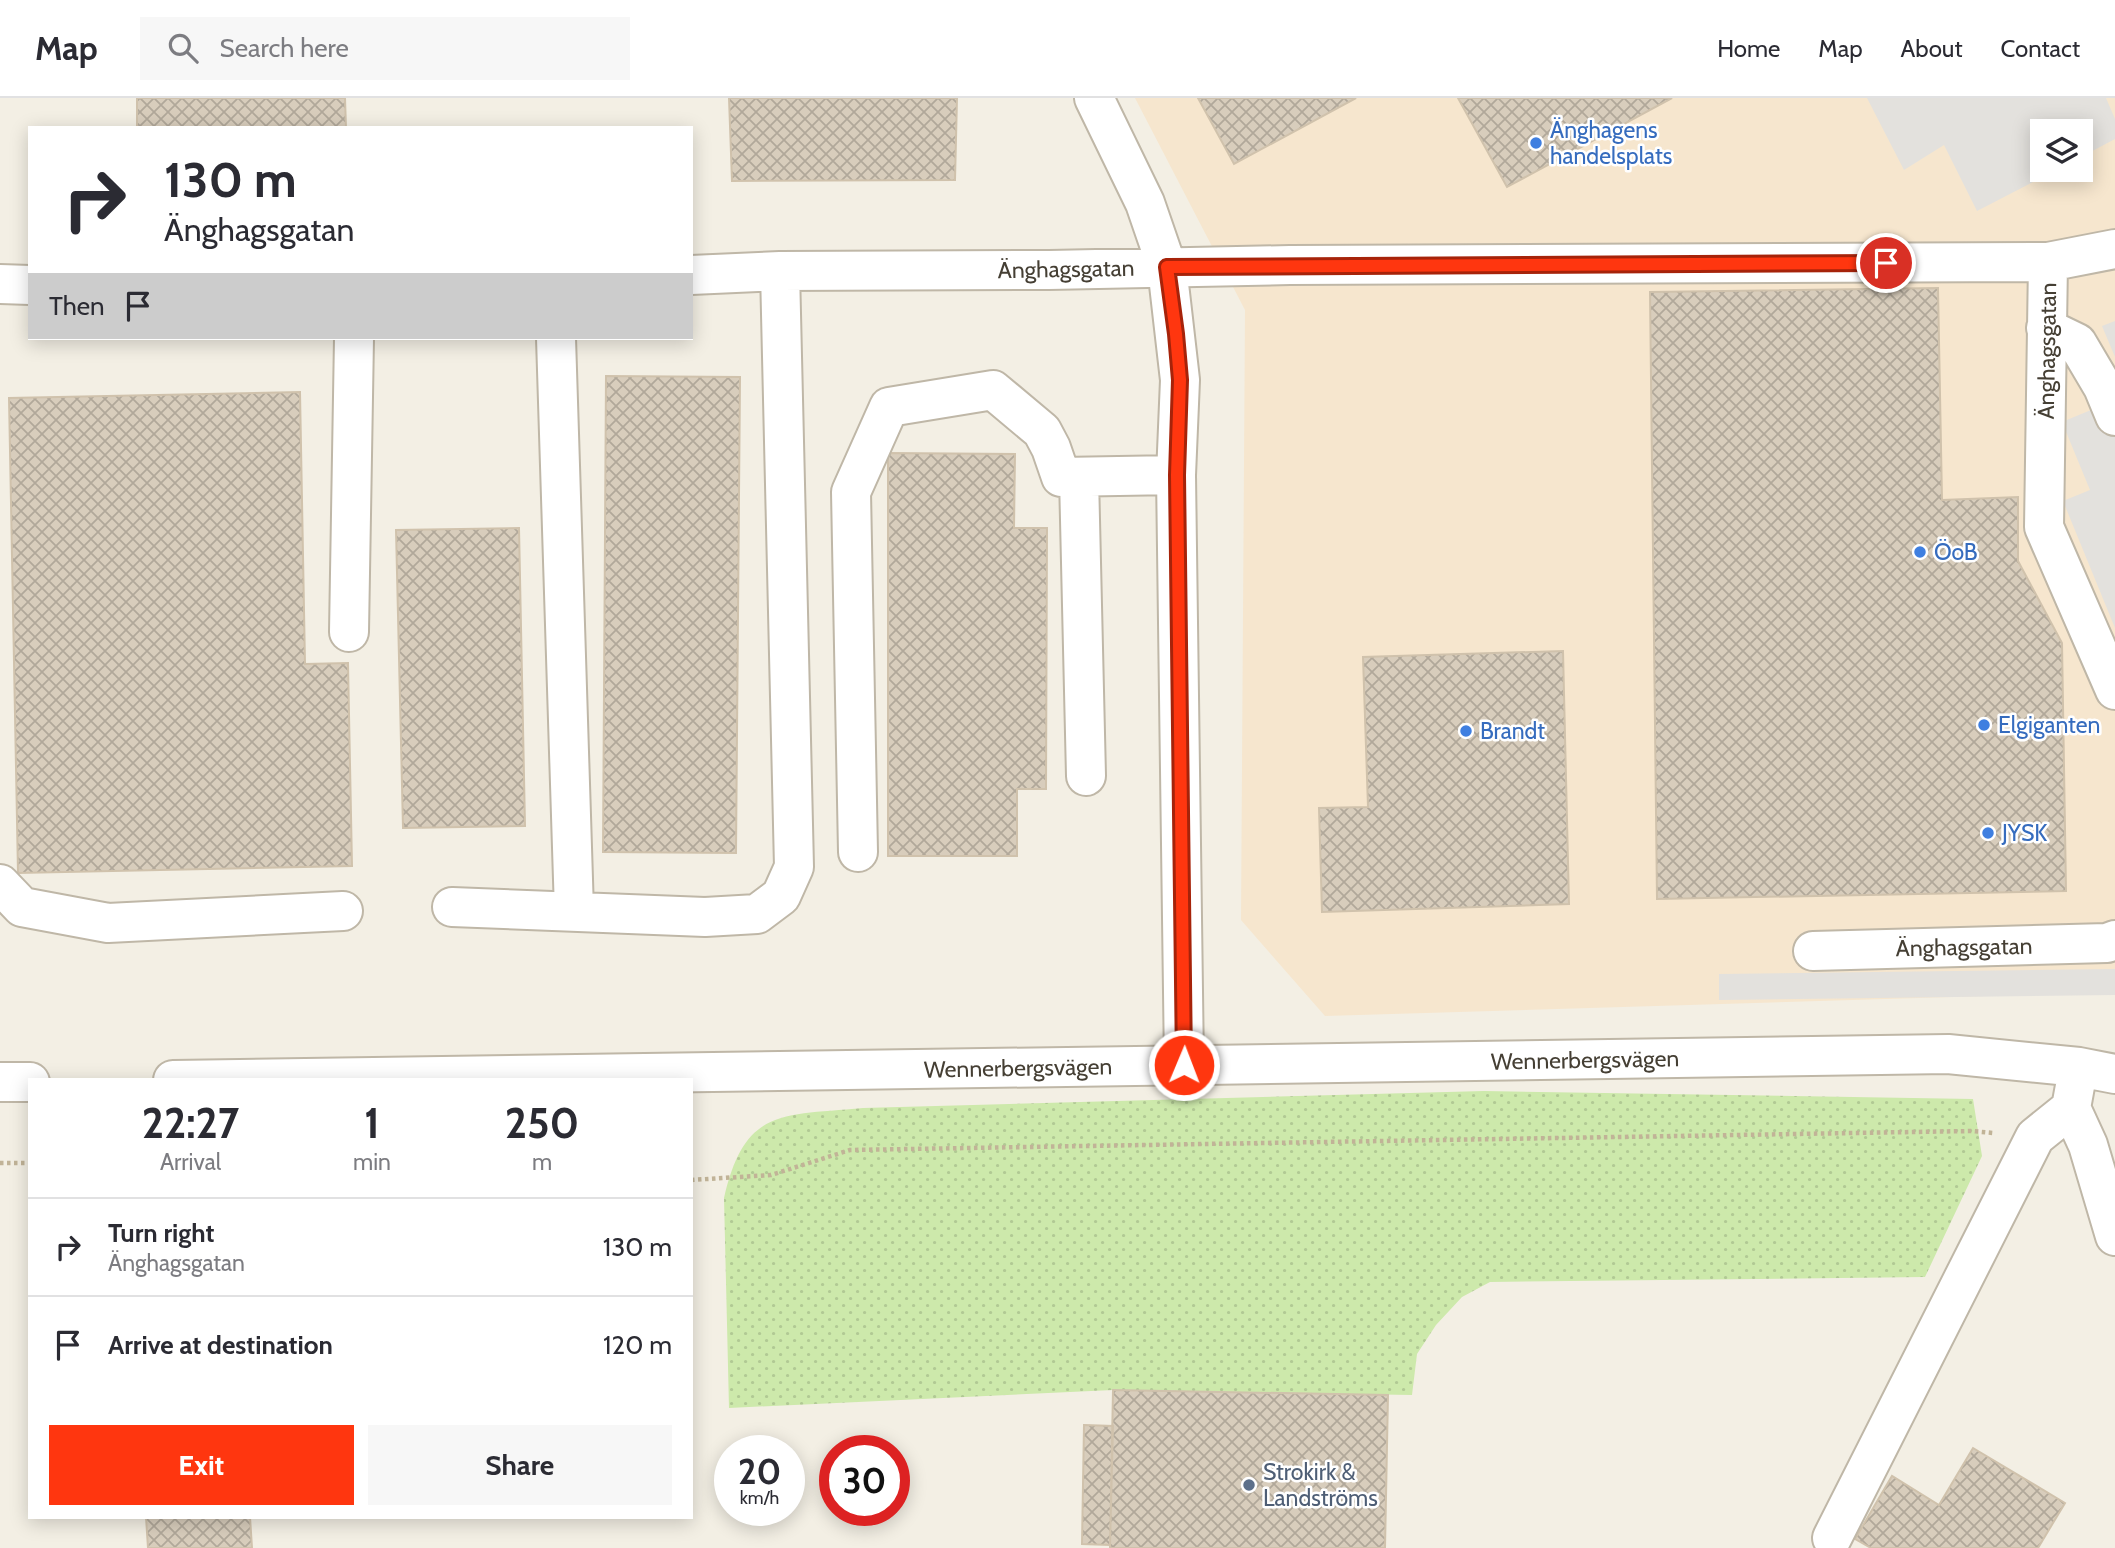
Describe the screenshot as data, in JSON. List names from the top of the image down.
{
  "streets": {
    "street": ["Änghagsgatan", "Wennerbergsvägen"]
  },
  "places": [
    "Änghagens handelsplats",
    "ÖoB",
    "Elgiganten",
    "Brandt",
    "JYSK",
    "Strokirk & Landströms"
  ],
  "page": {
    "header": "Map",
    "search": "Search here",
    "nav": [
      "Home",
      "Map",
      "About",
      "Contact"
    ],
    "turn": ["130 m", "Änghagsgatan"],
    "then": "Then",
    "eta": [
      "22:27",
      "Arrival",
      "1",
      "min",
      "250",
      "m"
    ],
    "list": [
      {
        "name": "Turn right",
        "note": "Änghagsgatan",
        "value": "130 m"
      },
      {
        "name": "Arrive at destination",
        "value": "120 m"
      }
    ],
    "buttons": ["Exit", "Share"],
    "speed": "20 km/h",
    "limit": "30"
  }
}
